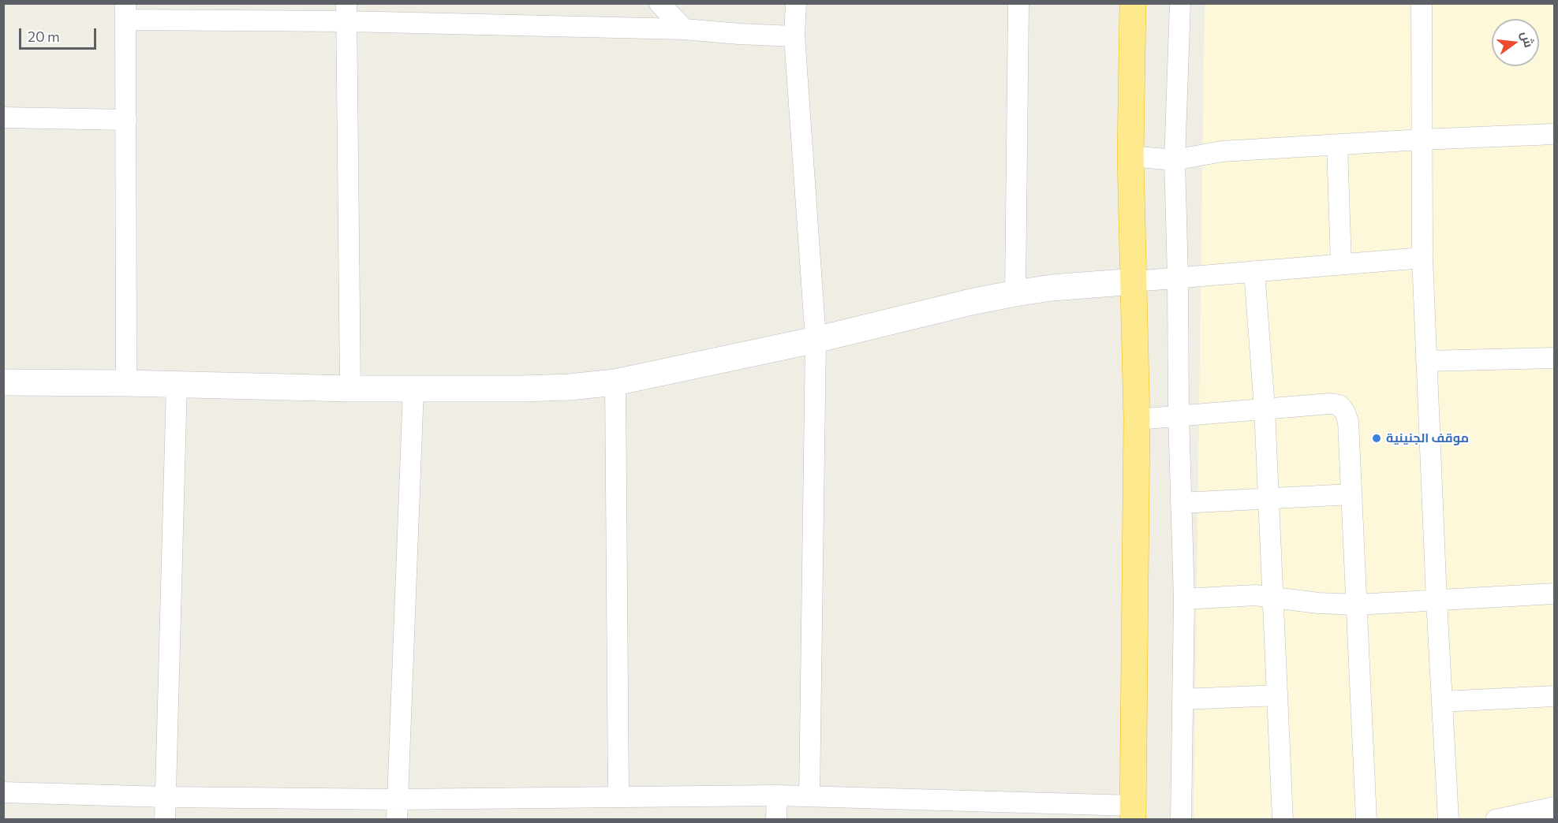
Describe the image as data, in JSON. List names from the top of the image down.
{
  "places": ["موقف الجنينية"],
  "scale_bar": "20 m",
  "north": "right"
}
